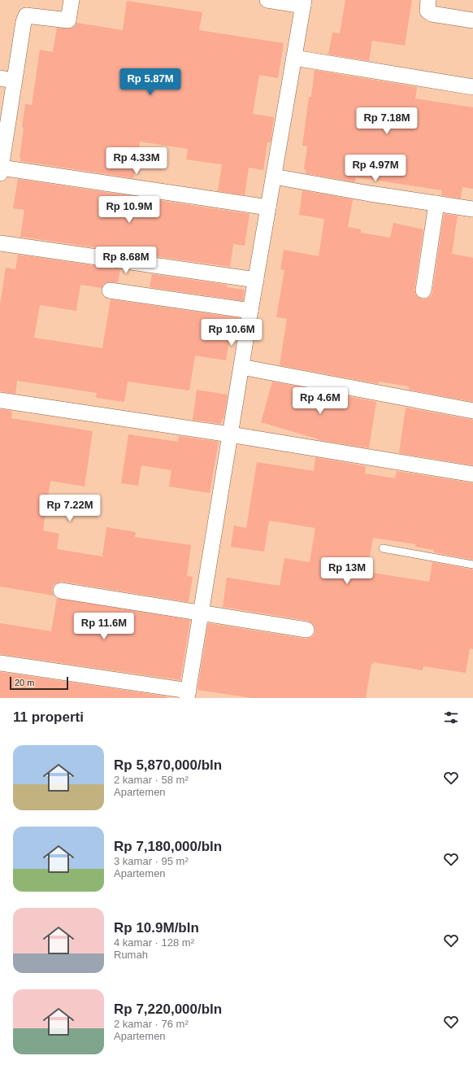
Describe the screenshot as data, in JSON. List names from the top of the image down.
{
  "scale_bar": "20 m",
  "page": {
    "price": [
      "Rp 5.87M",
      "Rp 7.18M",
      "Rp 4.33M",
      "Rp 4.97M",
      "Rp 10.9M",
      "Rp 8.68M",
      "Rp 10.6M",
      "Rp 4.6M",
      "Rp 7.22M",
      "Rp 13M",
      "Rp 11.6M"
    ],
    "scale": "20 m",
    "heading": "11 properti",
    "list": [
      {
        "name": "Rp 5,870,000/bln",
        "note": "2 kamar · 58 m² · Apartemen"
      },
      {
        "name": "Rp 7,180,000/bln",
        "note": "3 kamar · 95 m² · Apartemen"
      },
      {
        "name": "Rp 10.9M/bln",
        "note": "4 kamar · 128 m² · Rumah"
      },
      {
        "name": "Rp 7,220,000/bln",
        "note": "2 kamar · 76 m² · Apartemen"
      }
    ]
  }
}
